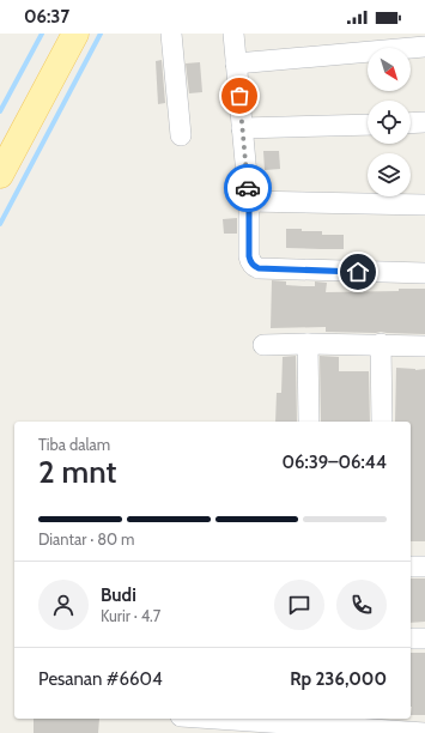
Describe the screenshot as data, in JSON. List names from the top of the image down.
{
  "north": "bottom right",
  "page": {
    "status": "06:37",
    "heading": ["2 mnt", "Tiba dalam", "06:39–06:44"],
    "panel": [
      "Budi",
      "Kurir · 4.7",
      "Pesanan #6604",
      "Rp 236,000"
    ],
    "bar": "Diantar · 80 m"
  }
}
